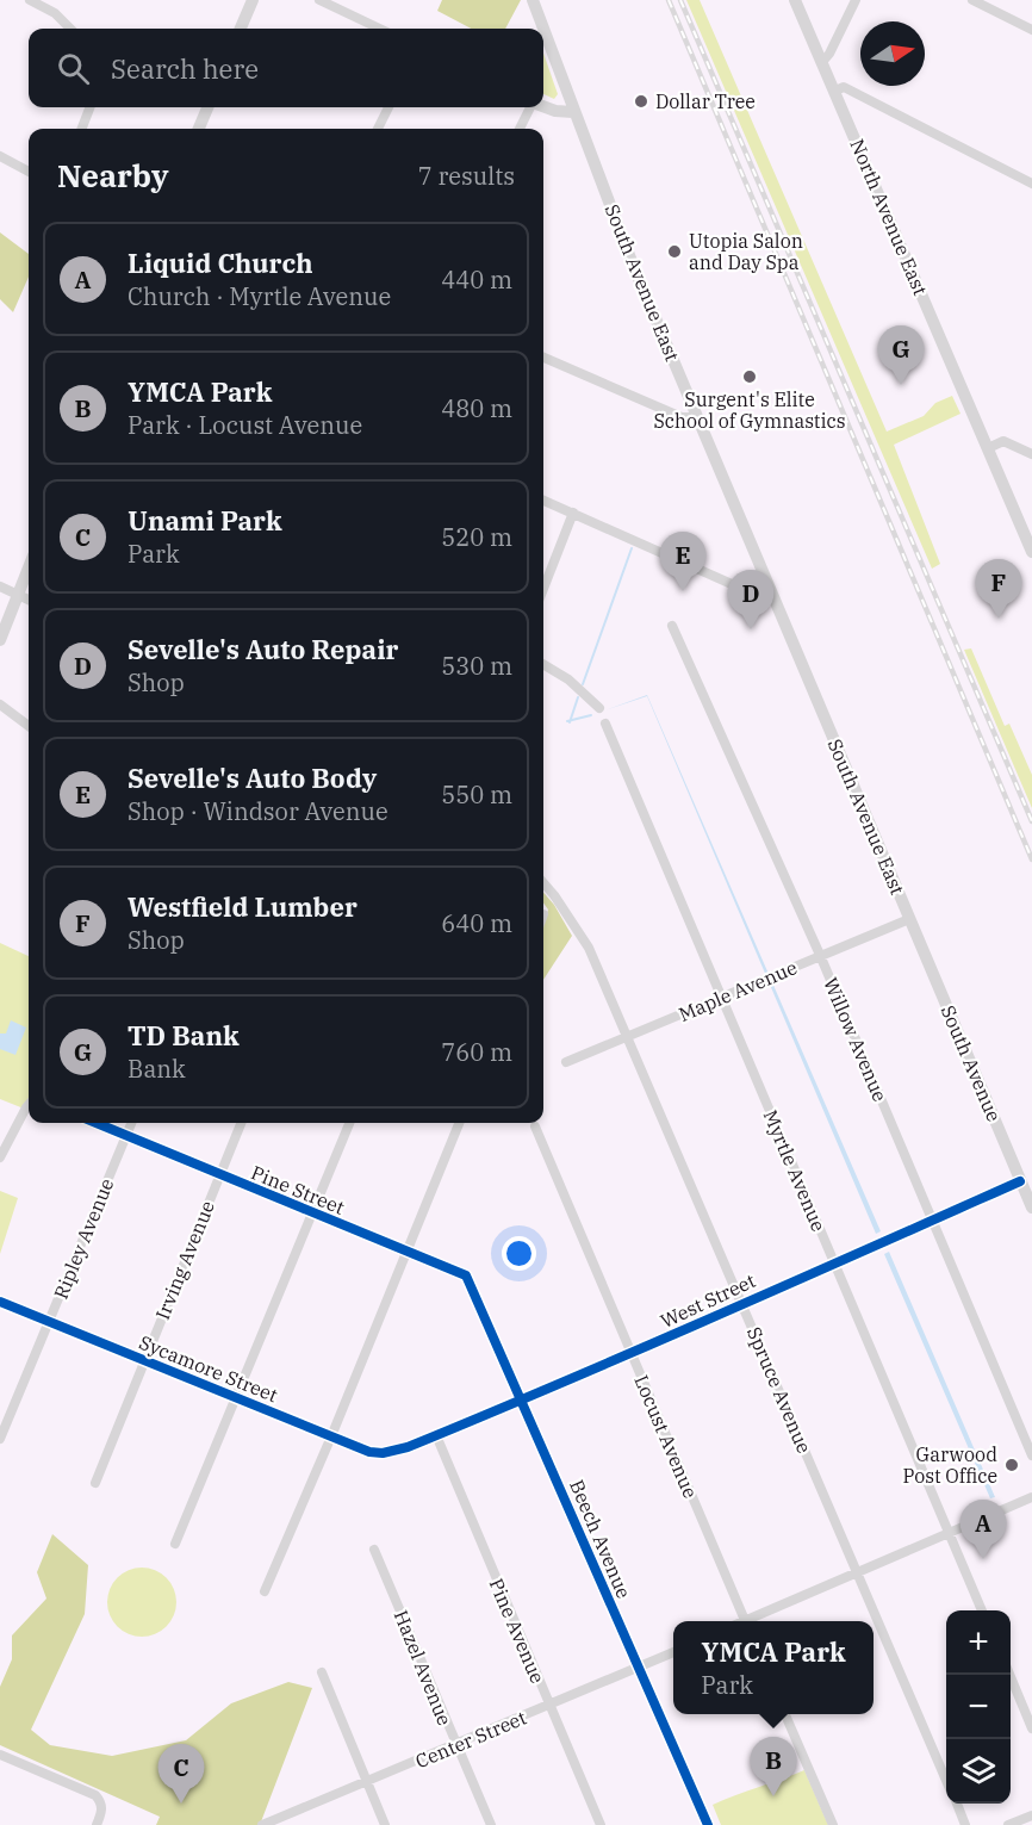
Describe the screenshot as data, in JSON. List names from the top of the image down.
{
  "streets": {
    "main road": ["North Avenue East", "South Avenue East", "South Avenue"],
    "street": [
      "Maple Avenue",
      "Willow Avenue",
      "Myrtle Avenue",
      "Pine Street",
      "Ripley Avenue",
      "Irving Avenue",
      "West Street",
      "Sycamore Street",
      "Spruce Avenue",
      "Locust Avenue",
      "Beech Avenue",
      "Pine Avenue",
      "Hazel Avenue",
      "Center Street"
    ]
  },
  "crossings": [
    ["South Avenue East", "Maple Avenue"],
    ["South Avenue East", "South Avenue"],
    ["Maple Avenue", "Willow Avenue"],
    ["Maple Avenue", "South Avenue"],
    ["Maple Avenue", "Myrtle Avenue"],
    ["Maple Avenue", "Spruce Avenue"],
    ["Willow Avenue", "West Street"],
    ["South Avenue", "West Street"],
    ["Myrtle Avenue", "West Street"],
    ["Pine Street", "Ripley Avenue"],
    ["Pine Street", "Irving Avenue"],
    ["Pine Street", "Beech Avenue"],
    ["Ripley Avenue", "Sycamore Street"],
    ["Irving Avenue", "Sycamore Street"],
    ["West Street", "Sycamore Street"],
    ["West Street", "Spruce Avenue"],
    ["West Street", "Locust Avenue"],
    ["West Street", "Beech Avenue"],
    ["West Street", "Pine Avenue"],
    ["Beech Avenue", "Center Street"],
    ["Pine Avenue", "Center Street"],
    ["Hazel Avenue", "Center Street"]
  ],
  "places": [
    "Dollar Tree",
    "Utopia Salon and Day Spa",
    "Surgent's Elite School of Gymnastics",
    "Garwood Post Office"
  ],
  "north": "right",
  "page": {
    "search": "Search here",
    "heading": ["Nearby", "7 results"],
    "list": [
      {
        "mark": "A",
        "name": "Liquid Church",
        "note": "Church · Myrtle Avenue",
        "value": "440 m"
      },
      {
        "mark": "B",
        "name": "YMCA Park",
        "note": "Park · Locust Avenue",
        "value": "480 m"
      },
      {
        "mark": "C",
        "name": "Unami Park",
        "note": "Park",
        "value": "520 m"
      },
      {
        "mark": "D",
        "name": "Sevelle's Auto Repair",
        "note": "Shop",
        "value": "530 m"
      },
      {
        "mark": "E",
        "name": "Sevelle's Auto Body",
        "note": "Shop · Windsor Avenue",
        "value": "550 m"
      },
      {
        "mark": "F",
        "name": "Westfield Lumber",
        "note": "Shop",
        "value": "640 m"
      },
      {
        "mark": "G",
        "name": "TD Bank",
        "note": "Bank",
        "value": "760 m"
      }
    ],
    "pins": [
      "G",
      "E",
      "F",
      "D",
      "A",
      "B",
      "C"
    ],
    "map_buttons": ["+", "−"],
    "popup": ["YMCA Park", "Park"]
  }
}
